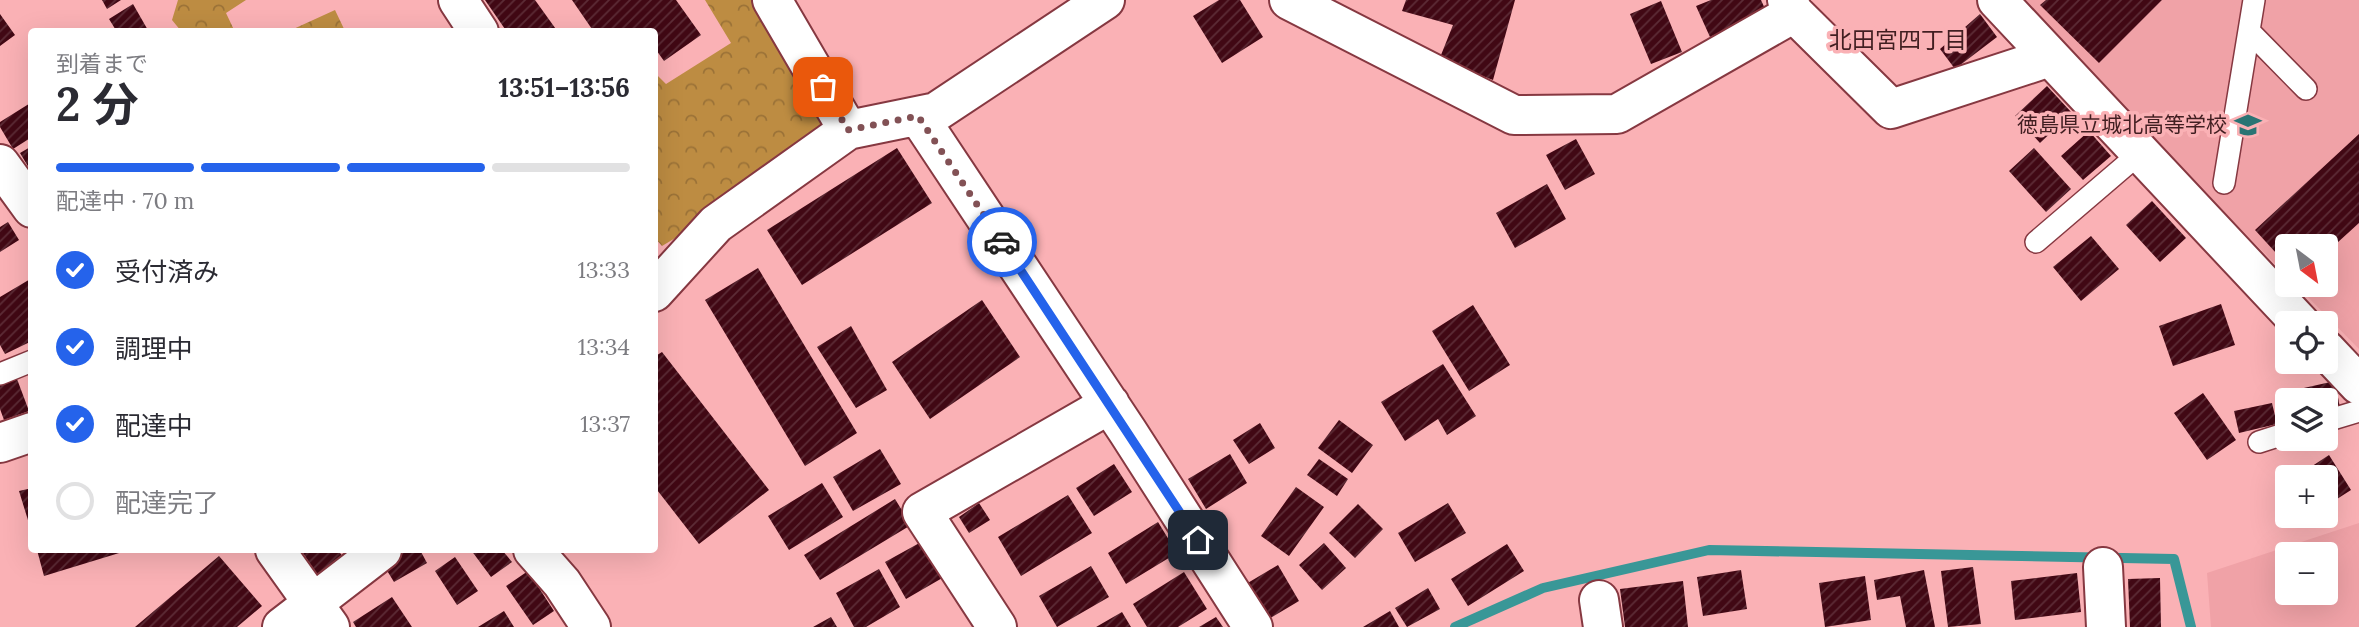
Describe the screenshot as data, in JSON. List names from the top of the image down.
{
  "districts": ["北田宮四丁目"],
  "places": {
    "school or university": ["徳島県立城北高等学校"]
  },
  "north": "bottom right",
  "page": {
    "heading": ["2 分", "到着まで", "13:51–13:56"],
    "bar": "配達中 · 70 m",
    "list": [
      ["受付済み", "13:33"],
      ["調理中", "13:34"],
      ["配達中", "13:37"],
      "配達完了"
    ],
    "map_buttons": ["+", "−"]
  }
}
